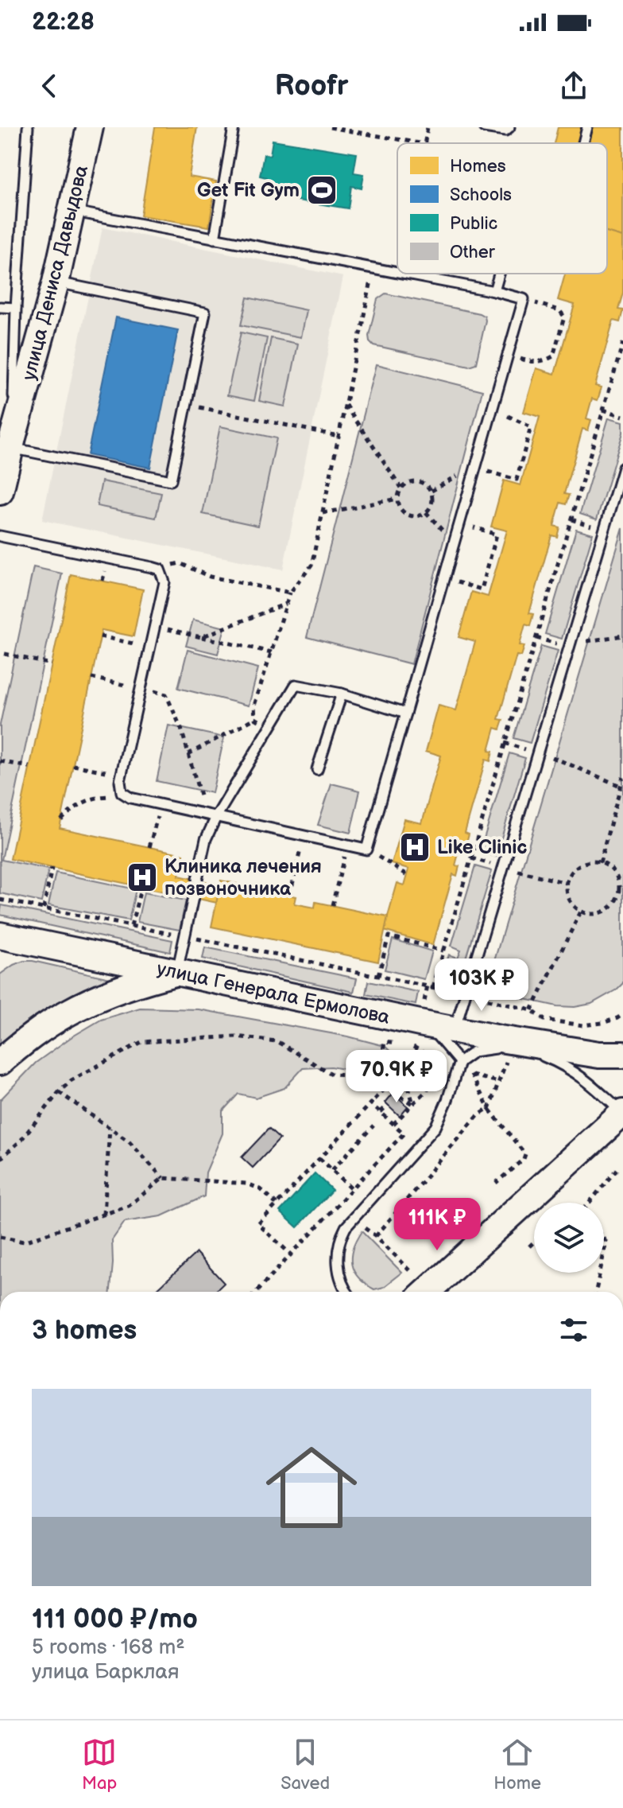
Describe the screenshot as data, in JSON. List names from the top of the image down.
{
  "streets": {
    "street": ["улица Дениса Давыдова", "улица Генерала Ермолова"]
  },
  "places": {
    "sports": ["Get Fit Gym"],
    "hospital": ["Like Clinic", "Клиника лечения позвоночника"]
  },
  "legend": [
    "Homes",
    "Schools",
    "Public",
    "Other"
  ],
  "page": {
    "status": "22:28",
    "header": "Roofr",
    "price": ["103K ₽", "70.9K ₽", "111K ₽"],
    "heading": "3 homes",
    "list": [
      {
        "name": "111 000 ₽/mo",
        "note": "5 rooms · 168 m² · улица Барклая"
      }
    ],
    "tabs": ["Map", "Saved", "Home"]
  }
}
